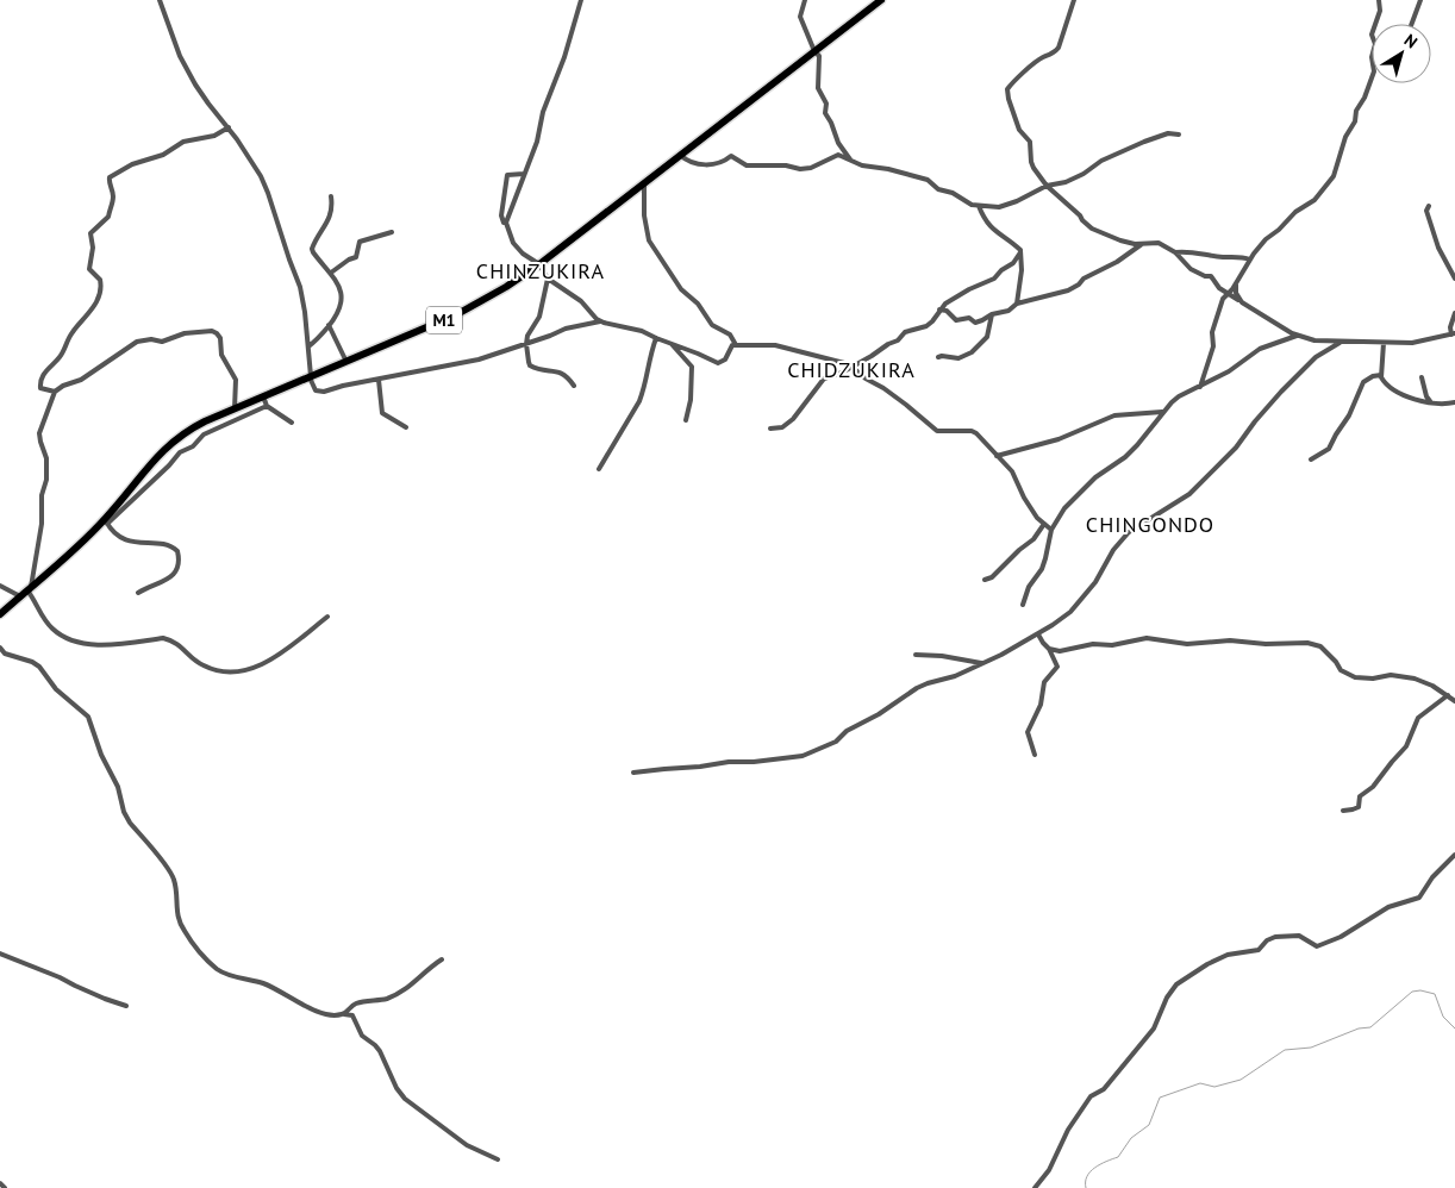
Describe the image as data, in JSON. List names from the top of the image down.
{
  "streets": {
    "highway": ["M1"]
  },
  "districts": ["CHINZUKIRA", "CHIDZUKIRA", "CHINGONDO"],
  "north": "top right"
}
